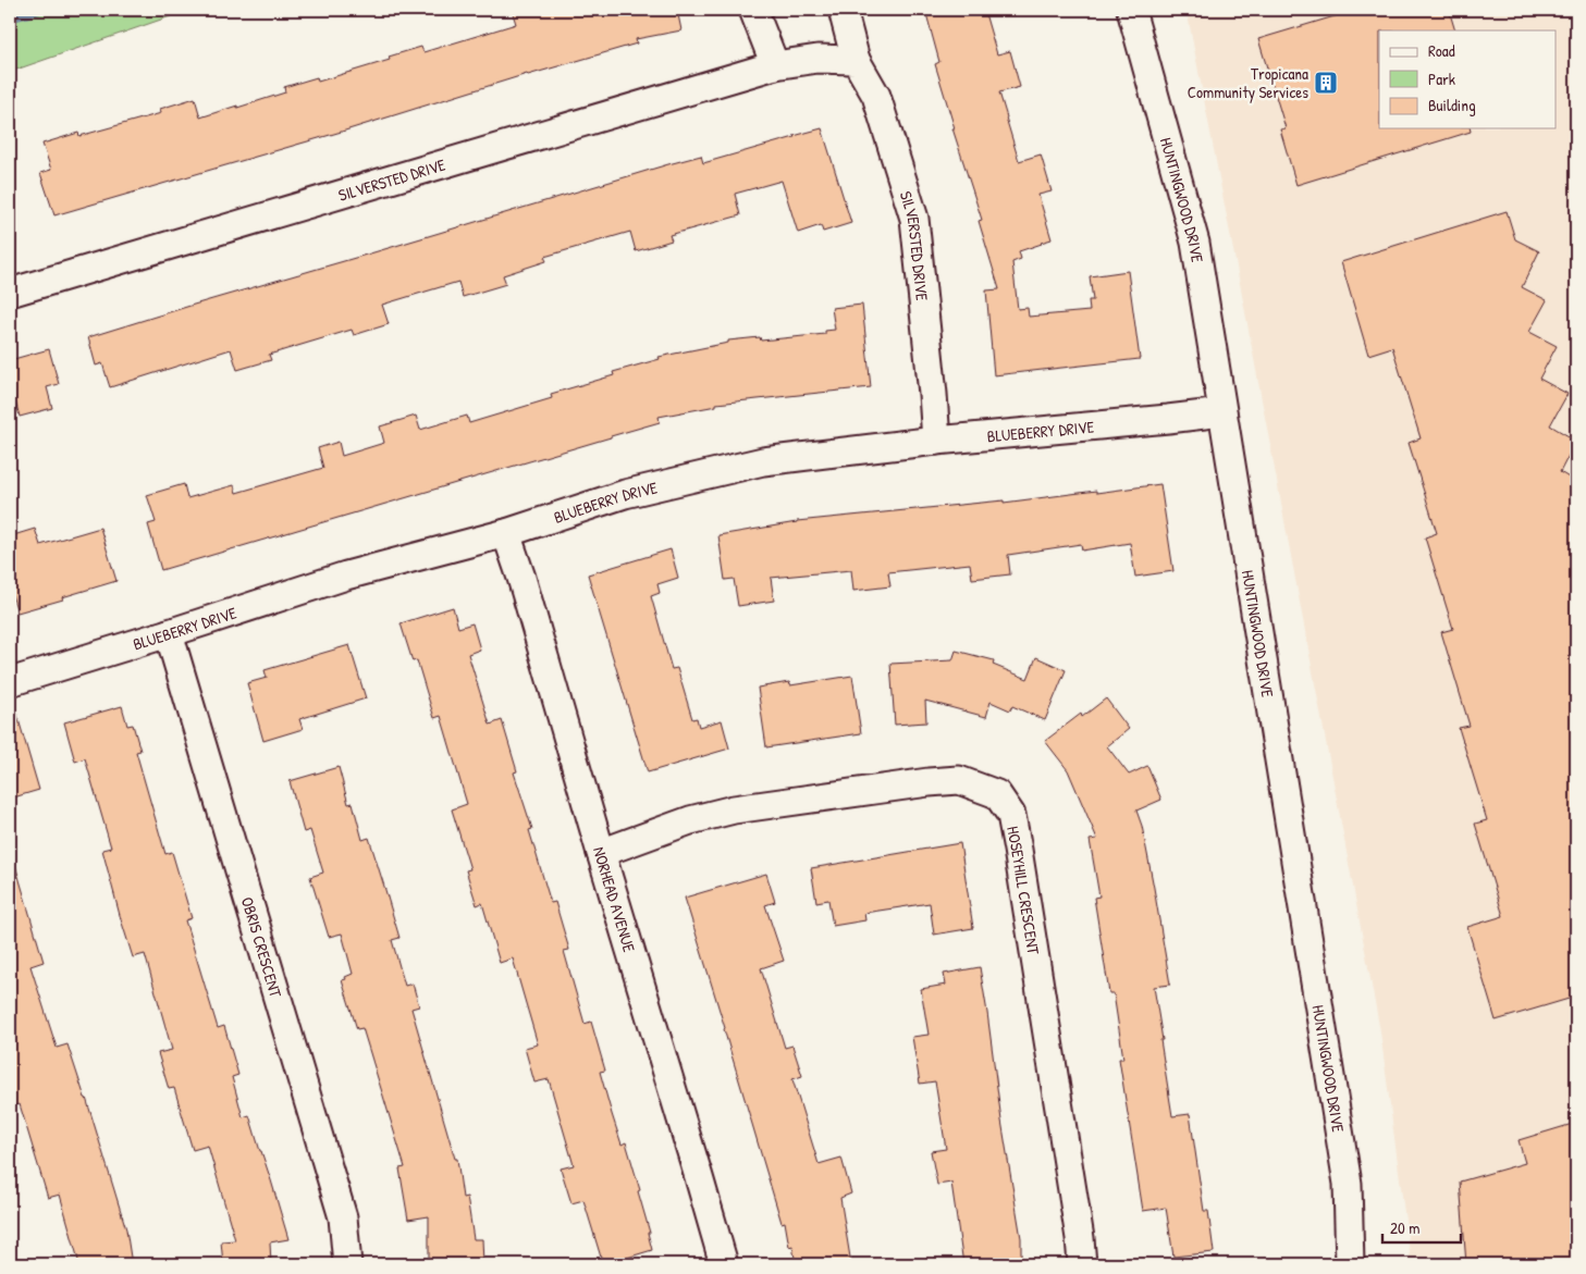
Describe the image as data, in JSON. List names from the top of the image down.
{
  "streets": {
    "street": [
      "SILVERSTED DRIVE",
      "HUNTINGWOOD DRIVE",
      "BLUEBERRY DRIVE",
      "HOSEYHILL CRESCENT",
      "NORHEAD AVENUE",
      "OBRIS CRESCENT"
    ]
  },
  "crossings": [
    ["SILVERSTED DRIVE", "BLUEBERRY DRIVE"],
    ["HUNTINGWOOD DRIVE", "BLUEBERRY DRIVE"],
    ["BLUEBERRY DRIVE", "NORHEAD AVENUE"],
    ["BLUEBERRY DRIVE", "OBRIS CRESCENT"],
    ["HOSEYHILL CRESCENT", "NORHEAD AVENUE"]
  ],
  "places": {
    "building": ["Tropicana Community Services"]
  },
  "legend": ["Road", "Park", "Building"],
  "scale_bar": "20 m"
}
